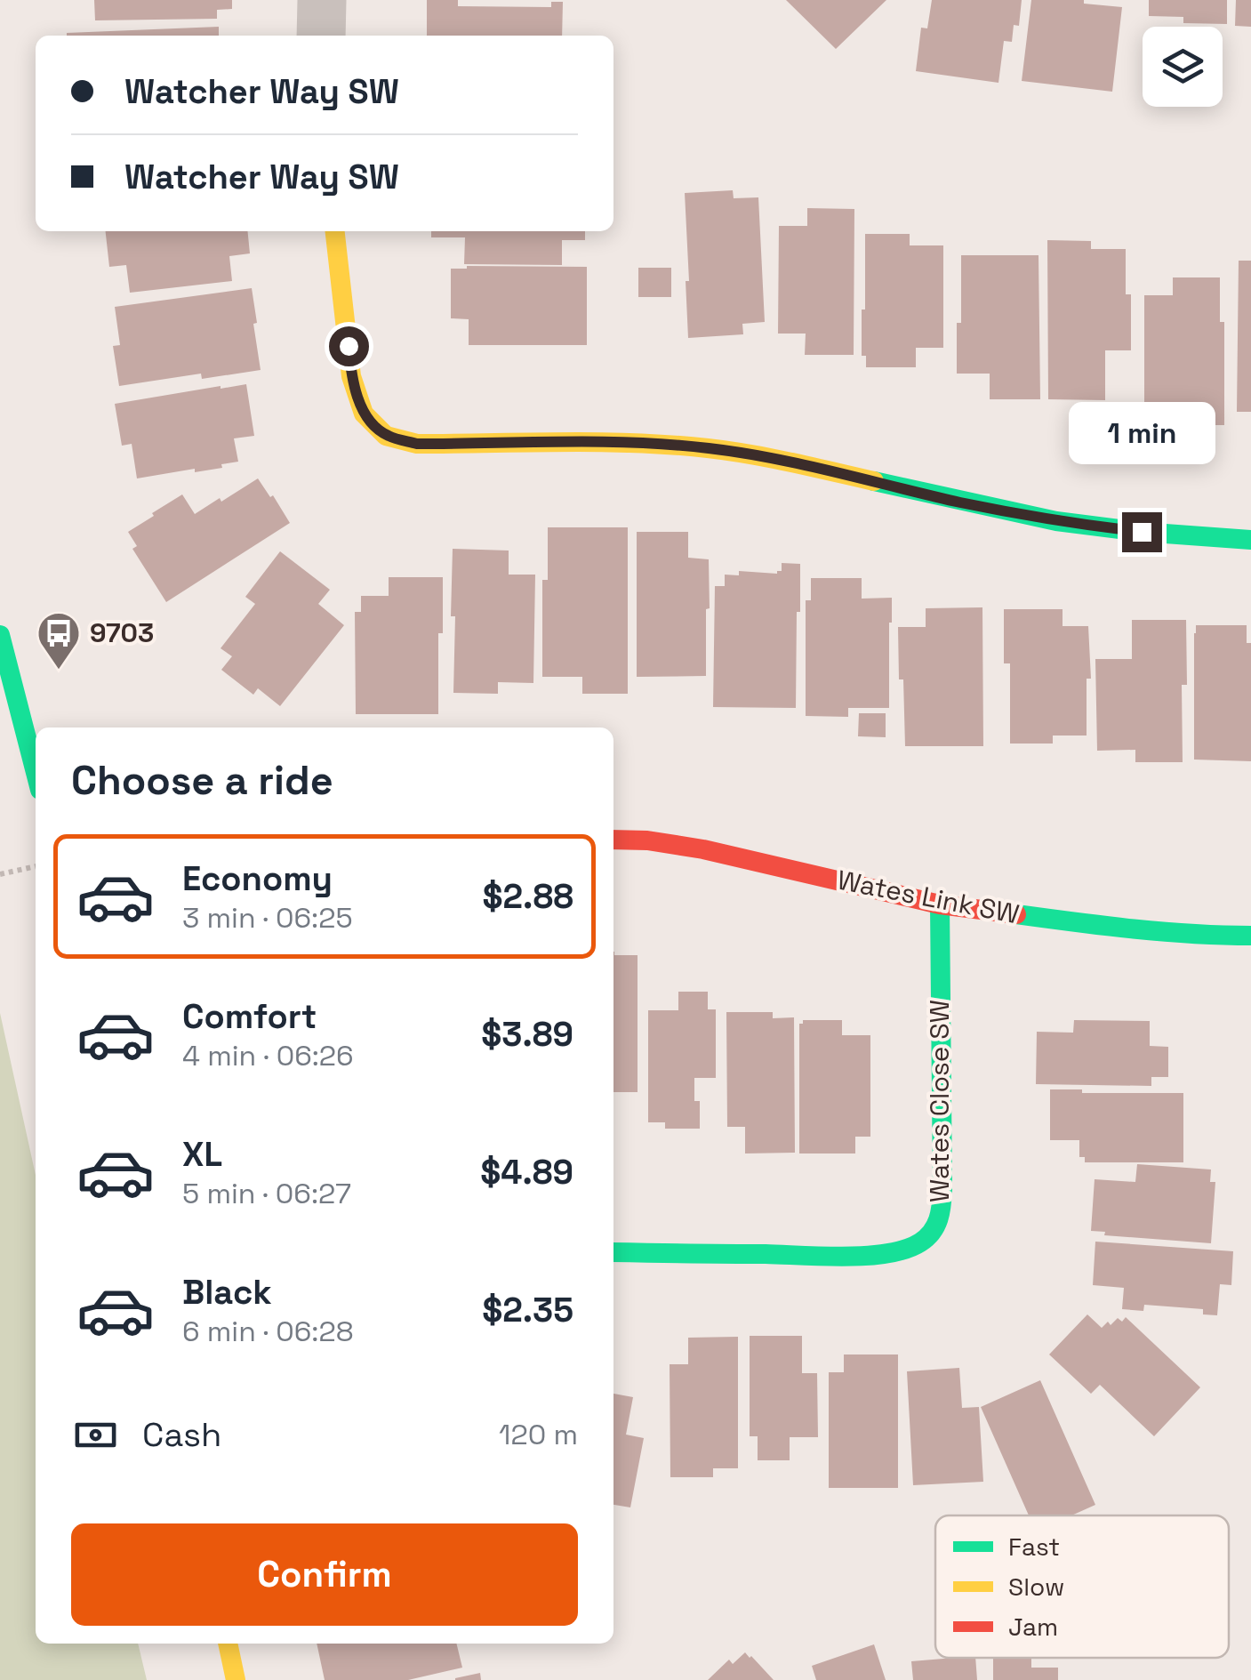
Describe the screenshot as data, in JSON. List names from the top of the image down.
{
  "streets": {
    "street": ["Wates Link SW", "Wates Close SW"]
  },
  "crossings": [
    ["Wates Link SW", "Wates Close SW"]
  ],
  "places": {
    "bus stop": ["9703"]
  },
  "legend": ["Fast", "Slow", "Jam"],
  "page": {
    "banner": ["Watcher Way SW", "Watcher Way SW"],
    "bubble": "1 min",
    "heading": "Choose a ride",
    "list": [
      {
        "name": "Economy",
        "note": "3 min · 06:25",
        "value": "$2.88"
      },
      {
        "name": "Comfort",
        "note": "4 min · 06:26",
        "value": "$3.89"
      },
      {
        "name": "XL",
        "note": "5 min · 06:27",
        "value": "$4.89"
      },
      {
        "name": "Black",
        "note": "6 min · 06:28",
        "value": "$2.35"
      }
    ],
    "pay": ["Cash", "120 m"],
    "buttons": "Confirm"
  }
}
